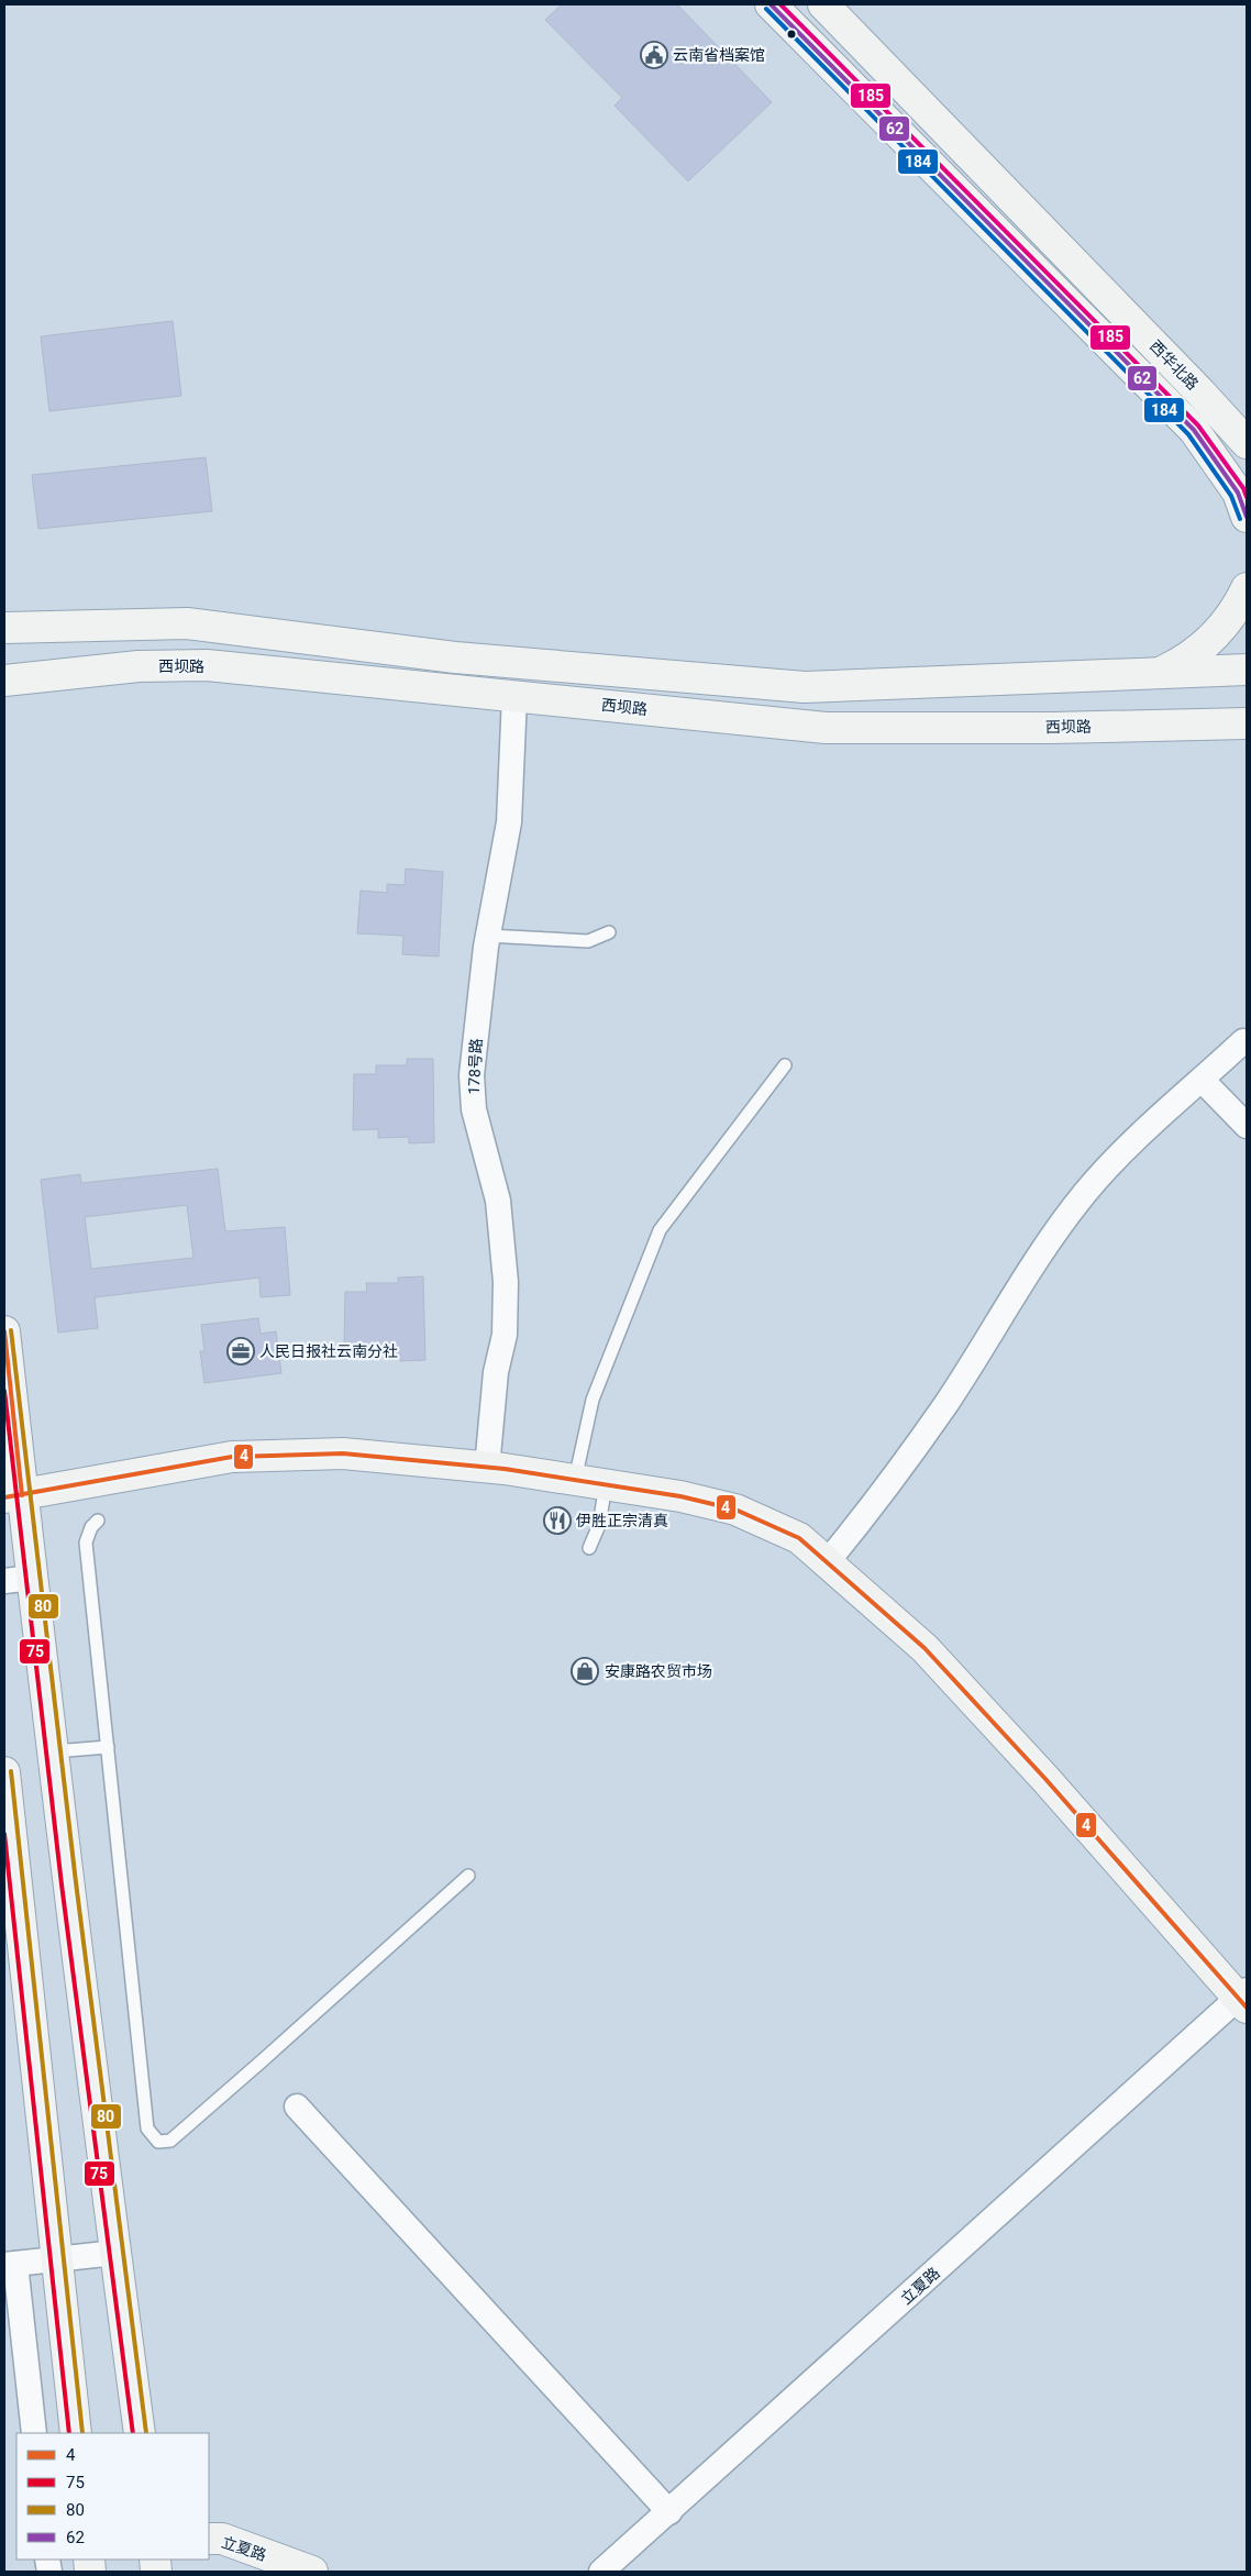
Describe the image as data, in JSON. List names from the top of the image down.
{
  "streets": {
    "main road": ["西华北路", "西坝路", "立夏路"],
    "street": ["178号路"]
  },
  "crossings": [
    ["西坝路", "178号路"]
  ],
  "places": {
    "public building": ["云南省档案馆"],
    "office": ["人民日报社云南分社"],
    "restaurant": ["伊胜正宗清真"],
    "shop": ["安康路农贸市场"]
  },
  "lines": [
    "transit line 62",
    "transit line 185",
    "transit line 184",
    "transit line 80",
    "transit line 4",
    "transit line 75"
  ],
  "legend": [
    "4",
    "75",
    "80",
    "62"
  ]
}
